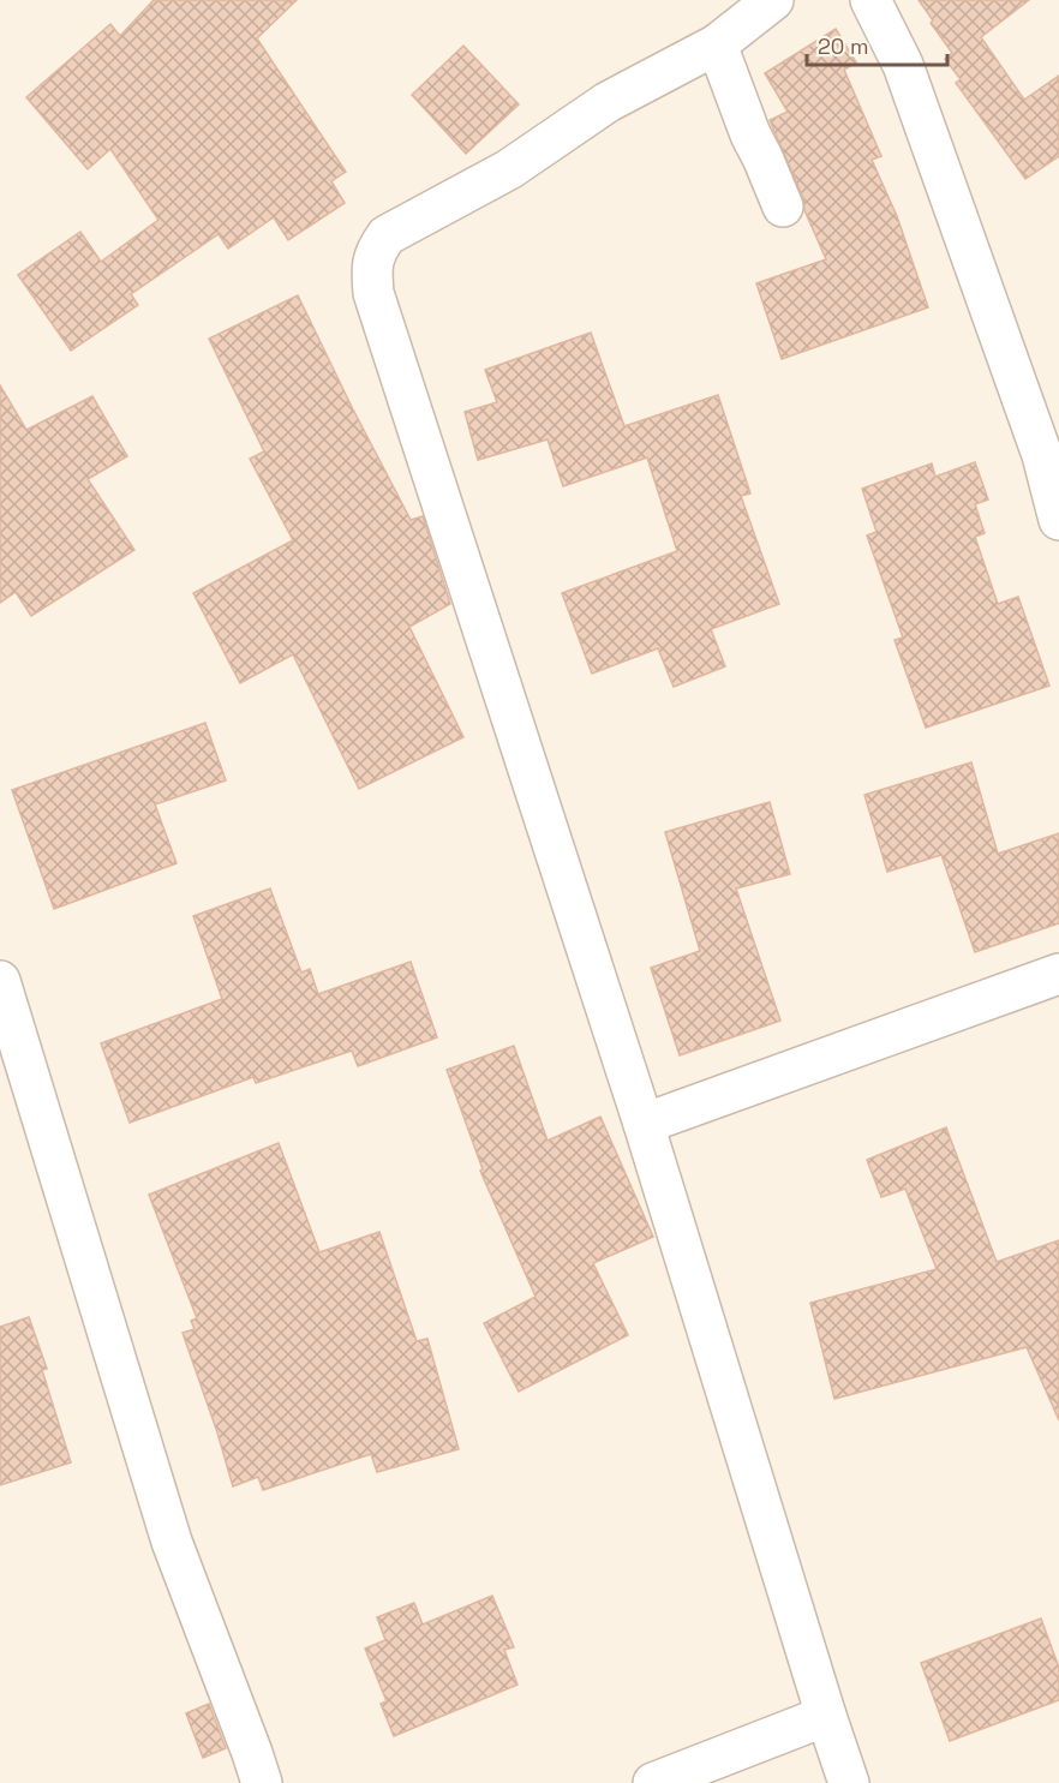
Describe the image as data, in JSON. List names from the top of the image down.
{
  "scale_bar": "20 m"
}
